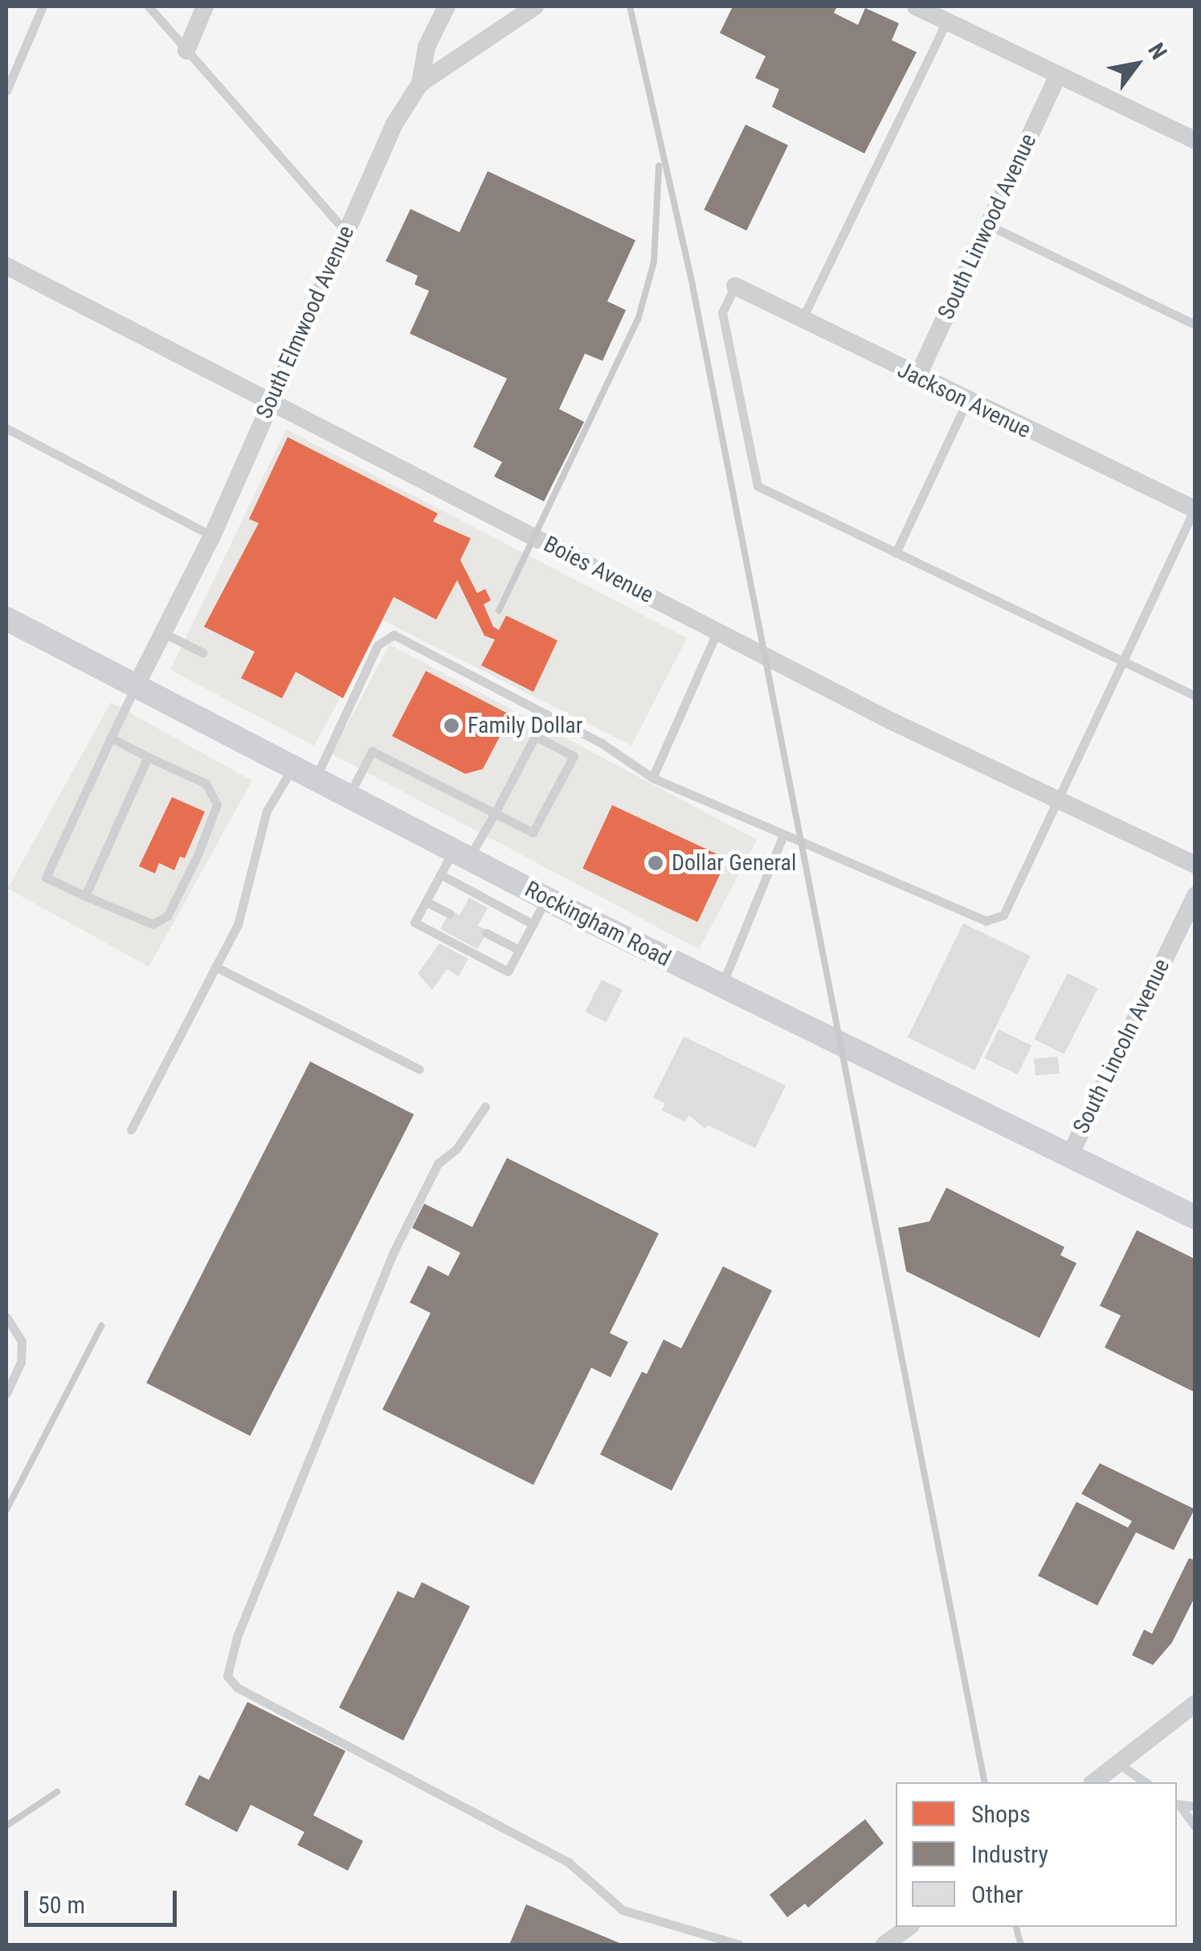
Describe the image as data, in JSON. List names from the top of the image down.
{
  "streets": {
    "street": [
      "South Linwood Avenue",
      "South Elmwood Avenue",
      "Jackson Avenue",
      "Boies Avenue",
      "Rockingham Road",
      "South Lincoln Avenue"
    ]
  },
  "crossings": [
    ["South Linwood Avenue", "Jackson Avenue"],
    ["South Elmwood Avenue", "Boies Avenue"],
    ["South Elmwood Avenue", "Rockingham Road"],
    ["Rockingham Road", "South Lincoln Avenue"]
  ],
  "places": ["Family Dollar", "Dollar General"],
  "legend": ["Shops", "Industry", "Other"],
  "scale_bar": "50 m",
  "north": "top right"
}
